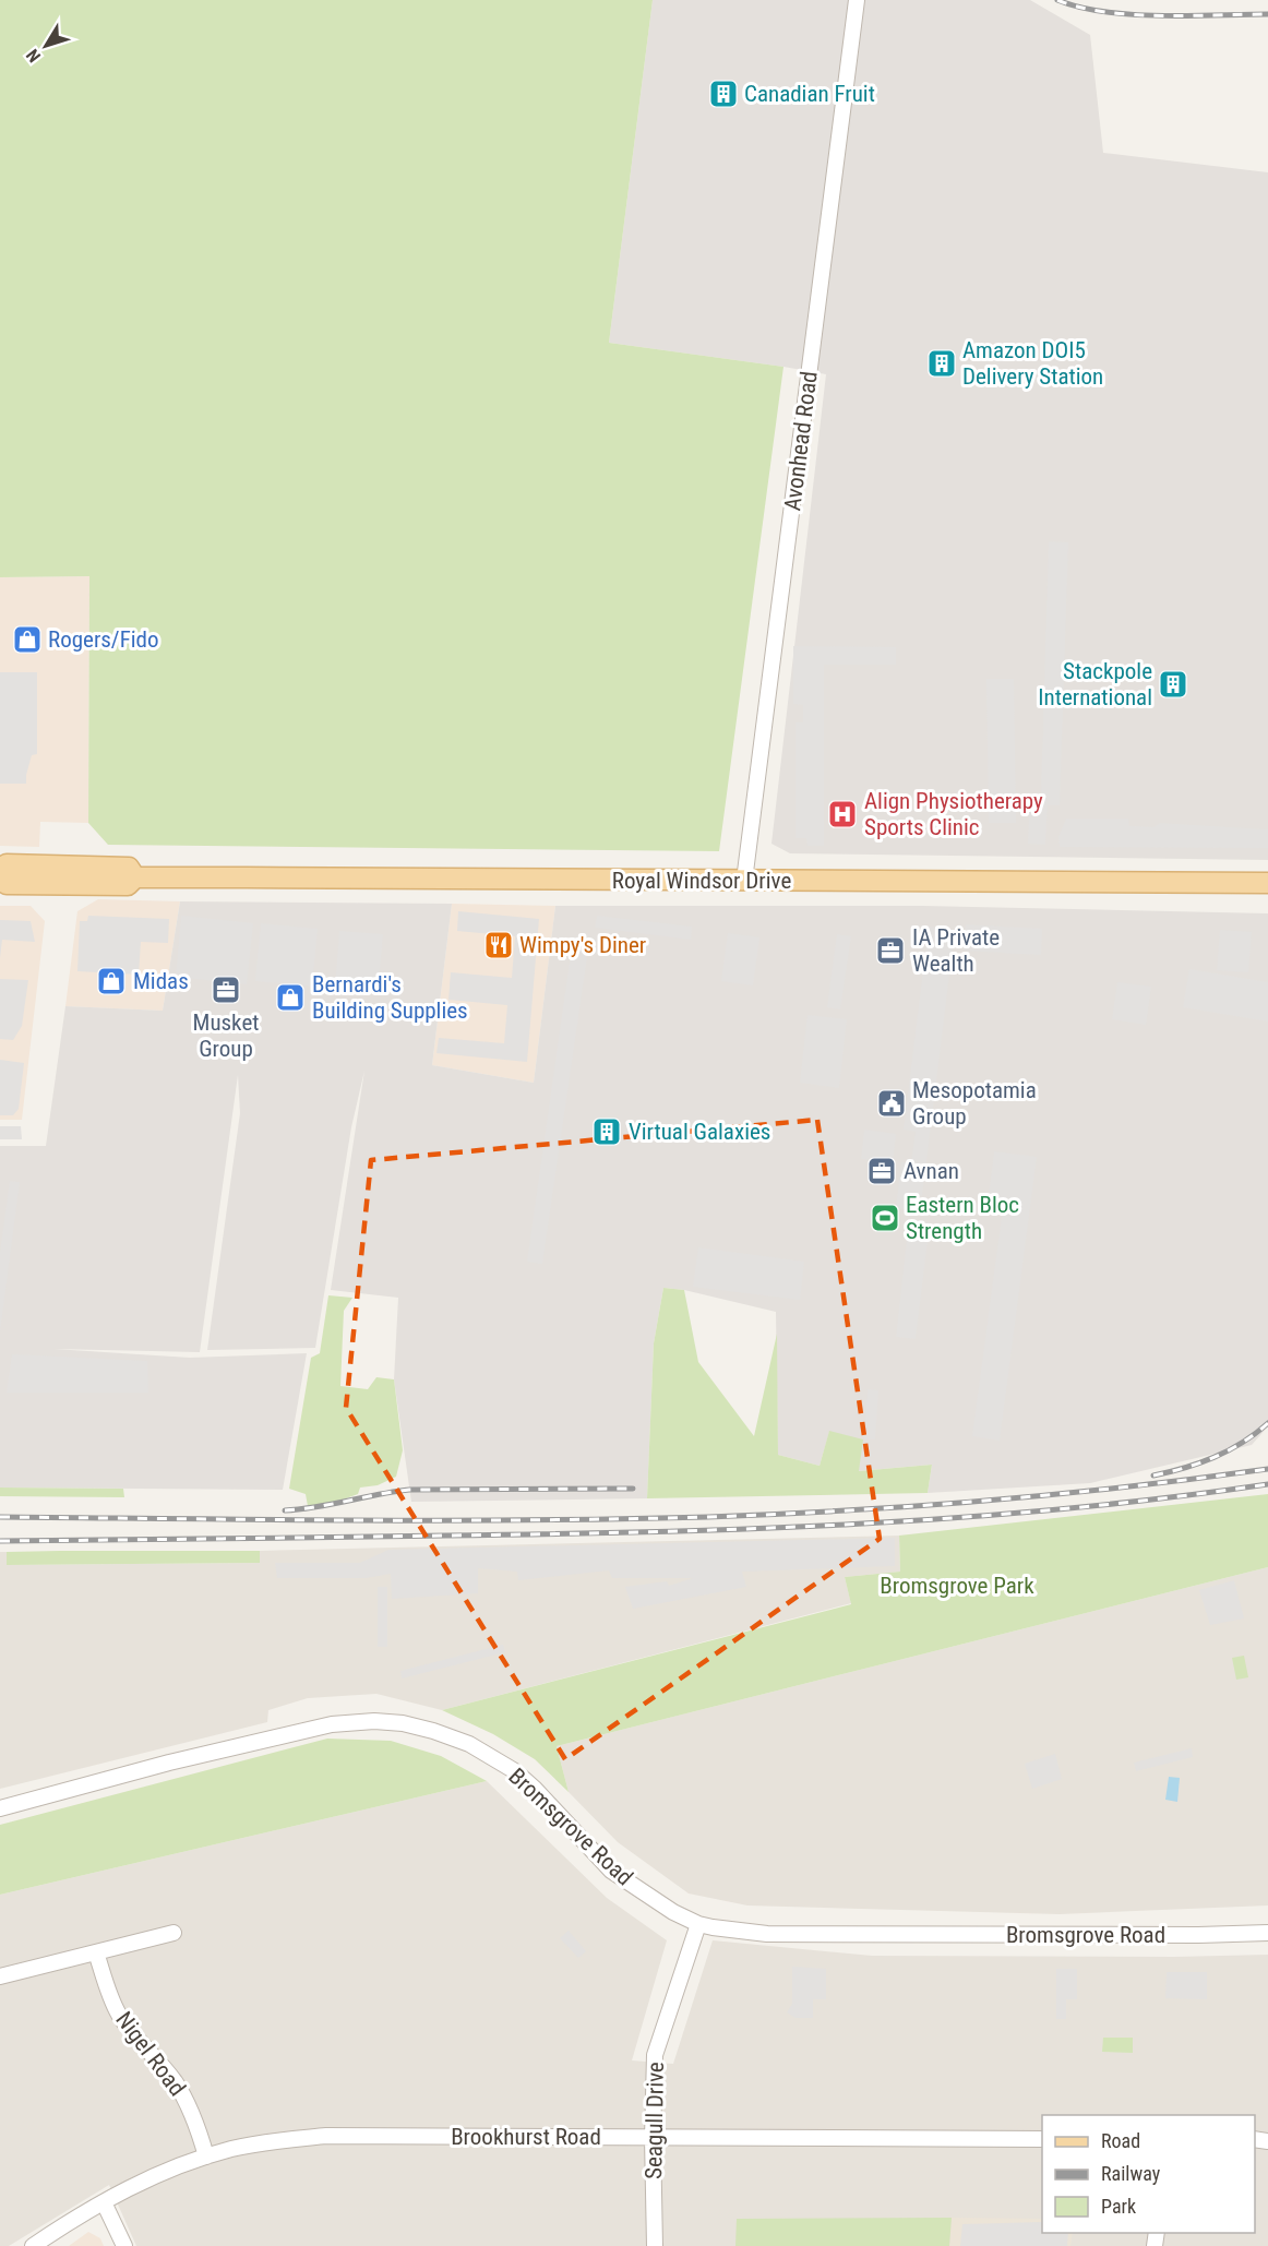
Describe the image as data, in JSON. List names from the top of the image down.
{
  "streets": {
    "main road": ["Royal Windsor Drive"],
    "street": [
      "Avonhead Road",
      "Bromsgrove Road",
      "Nigel Road",
      "Seagull Drive",
      "Brookhurst Road"
    ]
  },
  "crossings": [
    ["Avonhead Road", "Royal Windsor Drive"],
    ["Bromsgrove Road", "Seagull Drive"],
    ["Nigel Road", "Brookhurst Road"],
    ["Seagull Drive", "Brookhurst Road"]
  ],
  "parks": ["Bromsgrove Park"],
  "places": {
    "building": [
      "Canadian Fruit",
      "Amazon DOI5 Delivery Station",
      "Stackpole International",
      "Virtual Galaxies"
    ],
    "shop": ["Rogers/Fido", "Midas", "Bernardi's Building Supplies"],
    "hospital": ["Align Physiotherapy Sports Clinic"],
    "restaurant": ["Wimpy's Diner"],
    "office": ["IA Private Wealth", "Musket Group", "Avnan"],
    "public building": ["Mesopotamia Group"],
    "sports": ["Eastern Bloc Strength"]
  },
  "legend": ["Road", "Railway", "Park"],
  "north": "bottom left"
}
